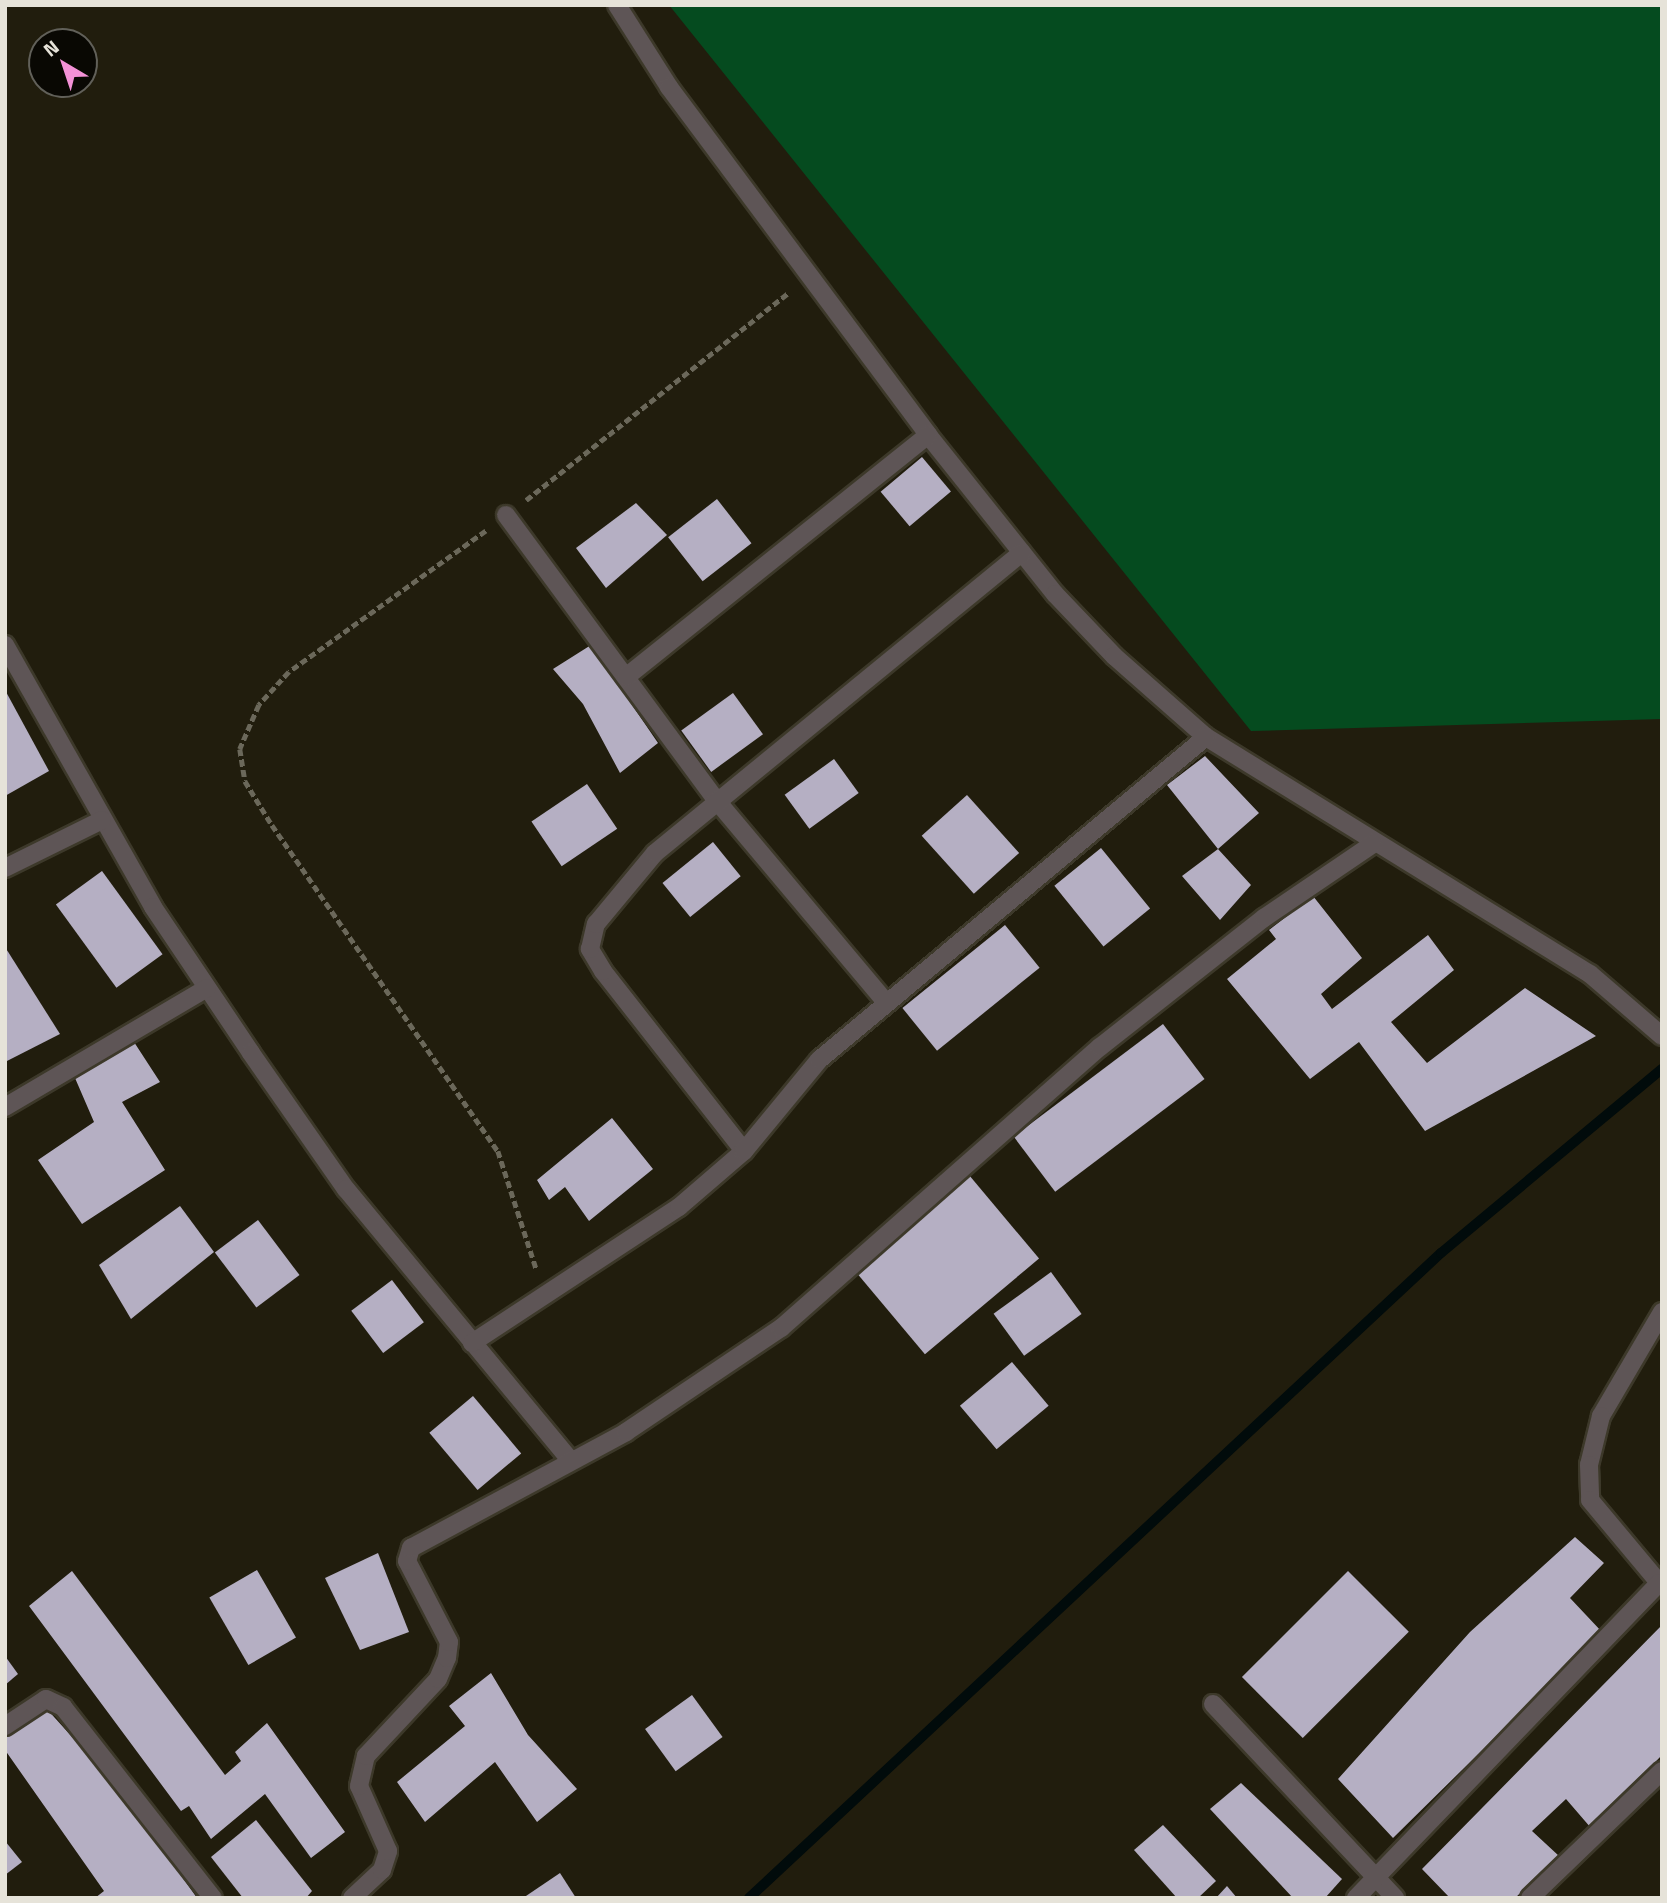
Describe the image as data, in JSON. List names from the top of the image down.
{
  "north": "top left"
}
